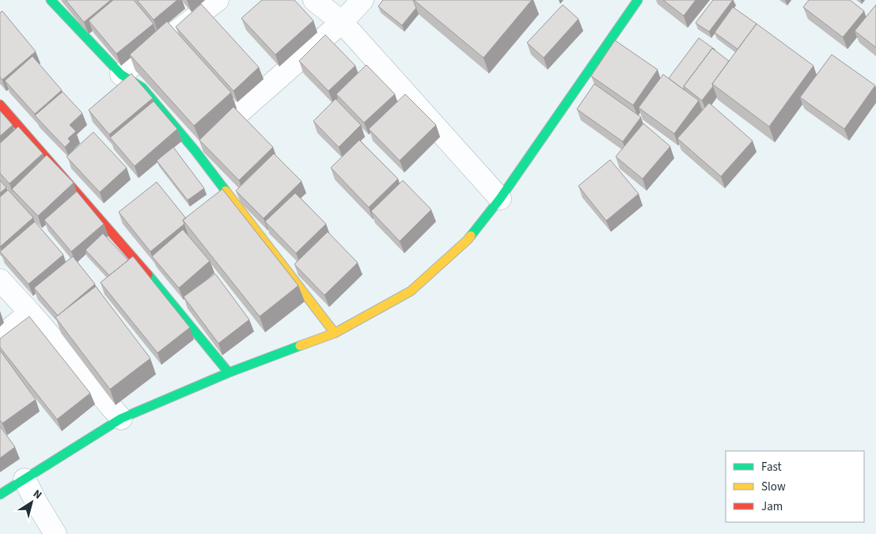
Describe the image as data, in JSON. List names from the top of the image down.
{
  "legend": ["Fast", "Slow", "Jam"],
  "north": "top right"
}
